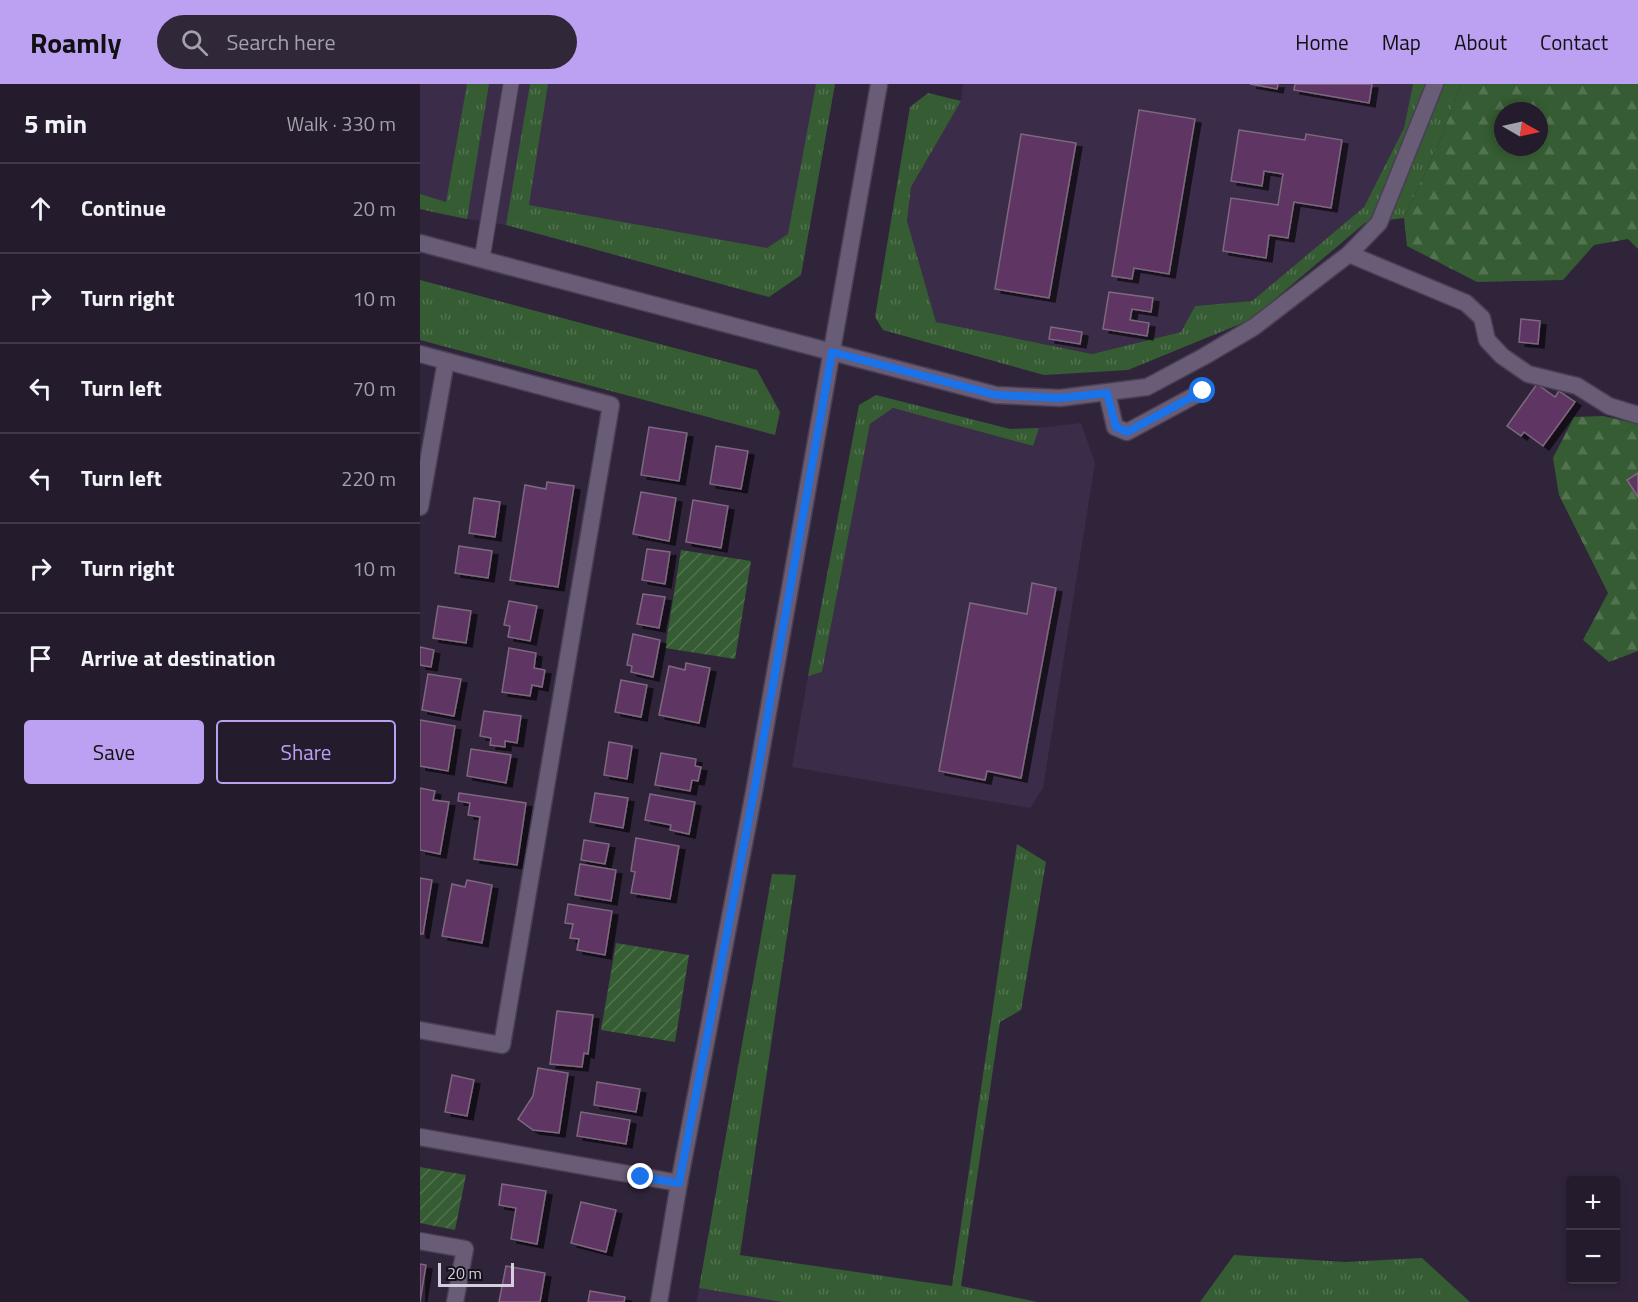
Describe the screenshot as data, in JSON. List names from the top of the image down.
{
  "scale_bar": "20 m",
  "north": "right",
  "page": {
    "header": "Roamly",
    "search": "Search here",
    "nav": [
      "Home",
      "Map",
      "About",
      "Contact"
    ],
    "heading": ["5 min", "Walk · 330 m"],
    "list": [
      ["Continue", "20 m"],
      ["Turn right", "10 m"],
      ["Turn left", "70 m"],
      ["Turn left", "220 m"],
      ["Turn right", "10 m"],
      "Arrive at destination"
    ],
    "buttons": ["Save", "Share"],
    "map_buttons": ["+", "−"],
    "scale": "20 m"
  }
}
